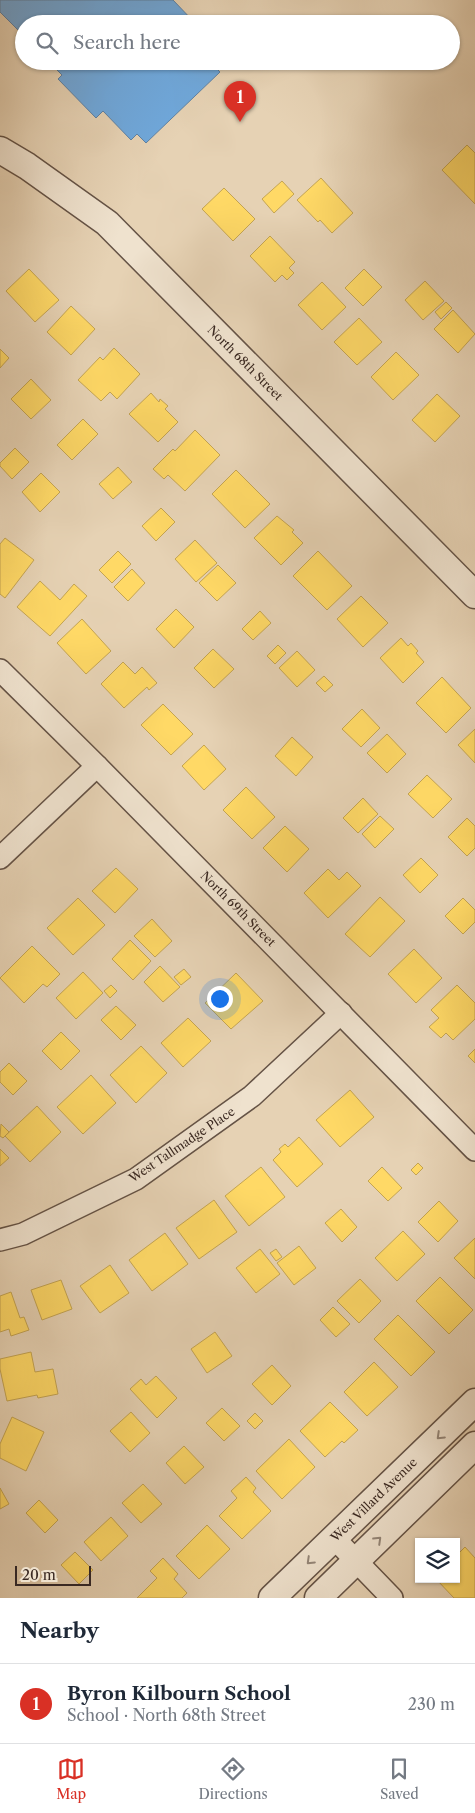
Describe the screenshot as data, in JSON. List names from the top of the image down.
{
  "streets": {
    "street": [
      "North 68th Street",
      "North 69th Street",
      "West Tallmadge Place",
      "West Villard Avenue"
    ]
  },
  "crossings": [
    ["North 69th Street", "West Tallmadge Place"]
  ],
  "scale_bar": "20 m",
  "page": {
    "search": "Search here",
    "pins": "1",
    "scale": "20 m",
    "heading": "Nearby",
    "list": [
      {
        "mark": "1",
        "name": "Byron Kilbourn School",
        "note": "School · North 68th Street",
        "value": "230 m"
      }
    ],
    "nav": ["Map", "Directions", "Saved"]
  }
}
